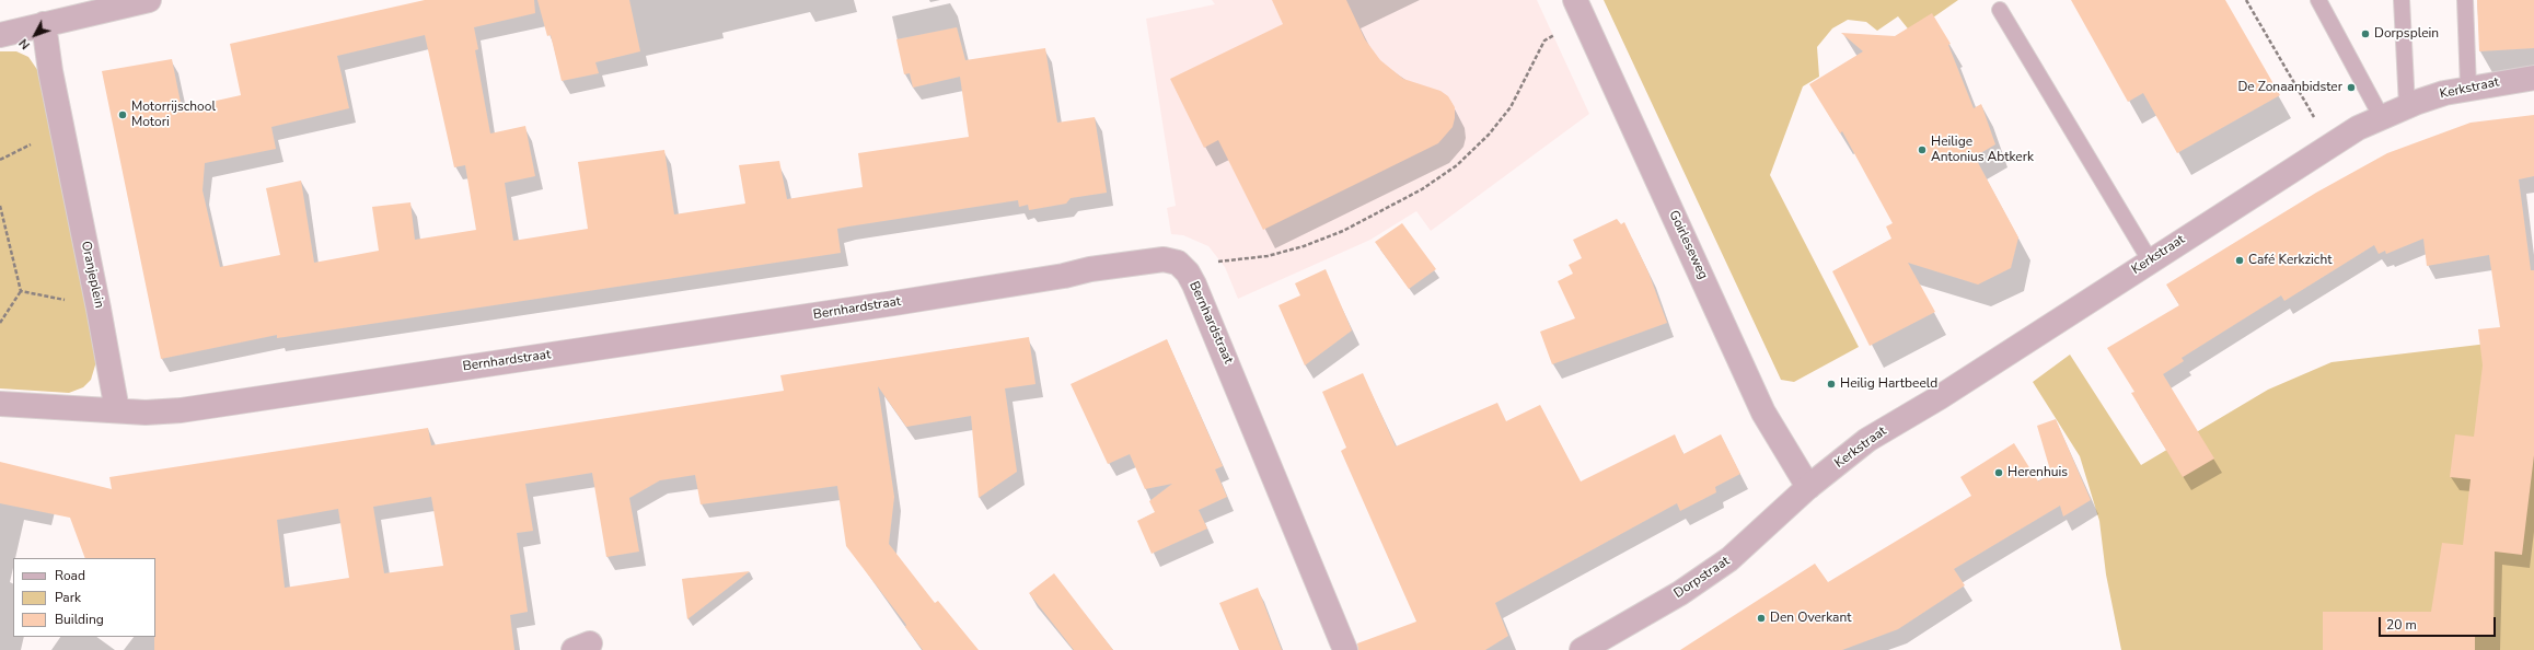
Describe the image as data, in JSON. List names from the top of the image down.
{
  "streets": {
    "street": [
      "Kerkstraat",
      "Goirleseweg",
      "Oranjeplein",
      "Bernhardstraat",
      "Dorpstraat"
    ]
  },
  "crossings": [
    ["Kerkstraat", "Goirleseweg"],
    ["Kerkstraat", "Dorpstraat"],
    ["Goirleseweg", "Dorpstraat"],
    ["Oranjeplein", "Bernhardstraat"]
  ],
  "places": [
    "Dorpsplein",
    "De Zonaanbidster",
    "Motorrijschool Motori",
    "Heilige Antonius Abtkerk",
    "Café Kerkzicht",
    "Heilig Hartbeeld",
    "Herenhuis",
    "Den Overkant"
  ],
  "legend": ["Road", "Park", "Building"],
  "scale_bar": "20 m",
  "north": "bottom left"
}
